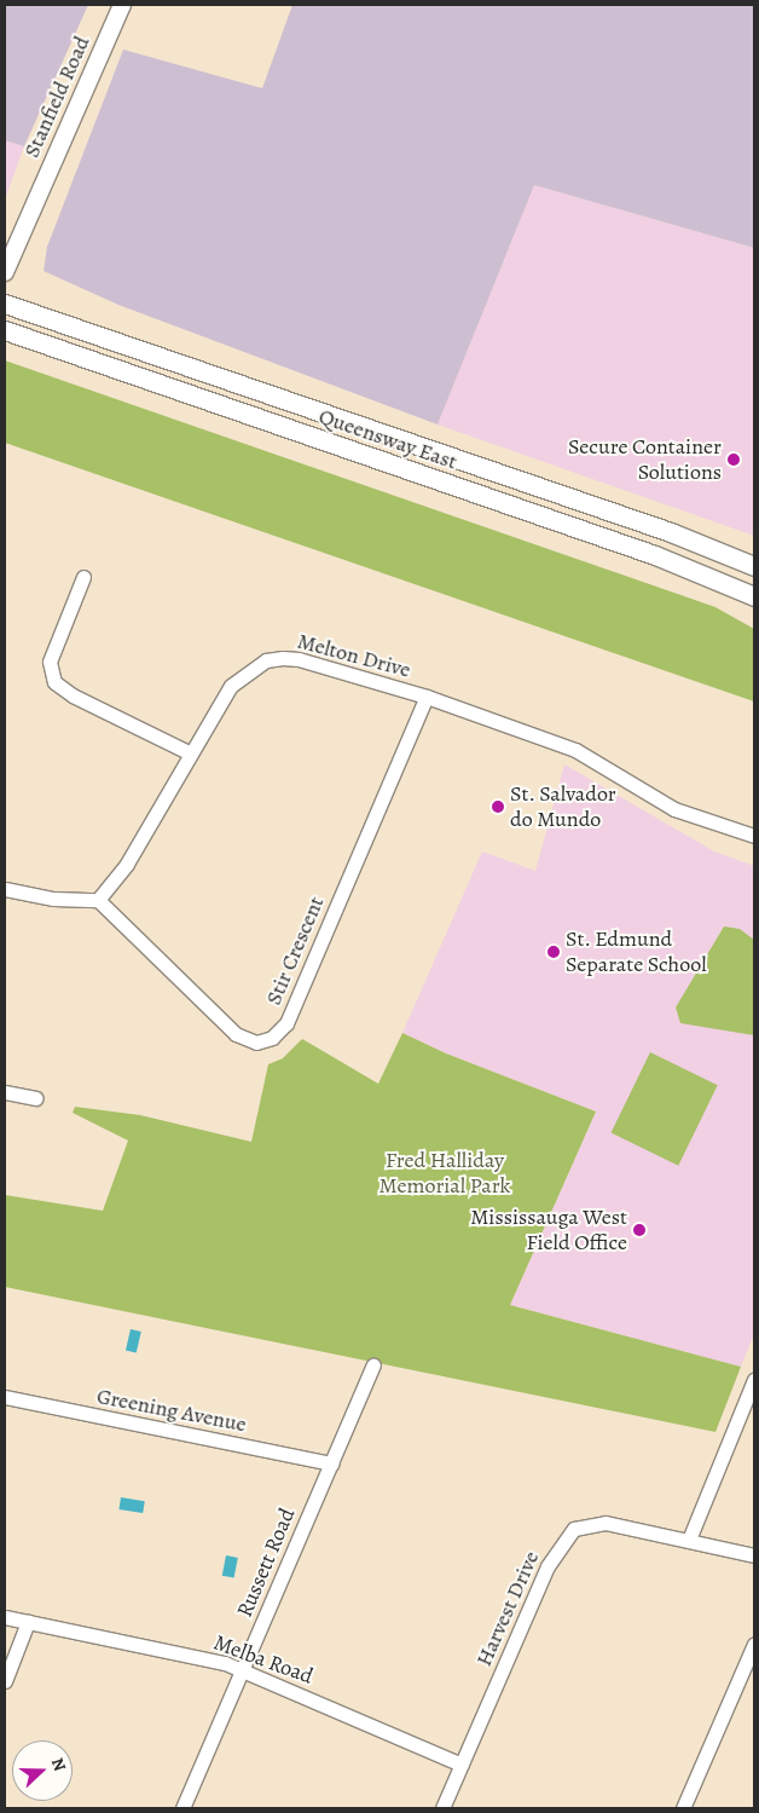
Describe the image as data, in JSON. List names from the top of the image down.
{
  "streets": {
    "main road": ["Queensway East"],
    "street": [
      "Stanfield Road",
      "Melton Drive",
      "Stir Crescent",
      "Greening Avenue",
      "Russett Road",
      "Harvest Drive",
      "Melba Road"
    ]
  },
  "crossings": [
    ["Melton Drive", "Stir Crescent"],
    ["Greening Avenue", "Russett Road"],
    ["Russett Road", "Melba Road"],
    ["Harvest Drive", "Melba Road"]
  ],
  "parks": ["Fred Halliday Memorial Park"],
  "places": [
    "Secure Container Solutions",
    "St. Salvador do Mundo",
    "St. Edmund Separate School",
    "Mississauga West Field Office"
  ],
  "north": "right"
}
